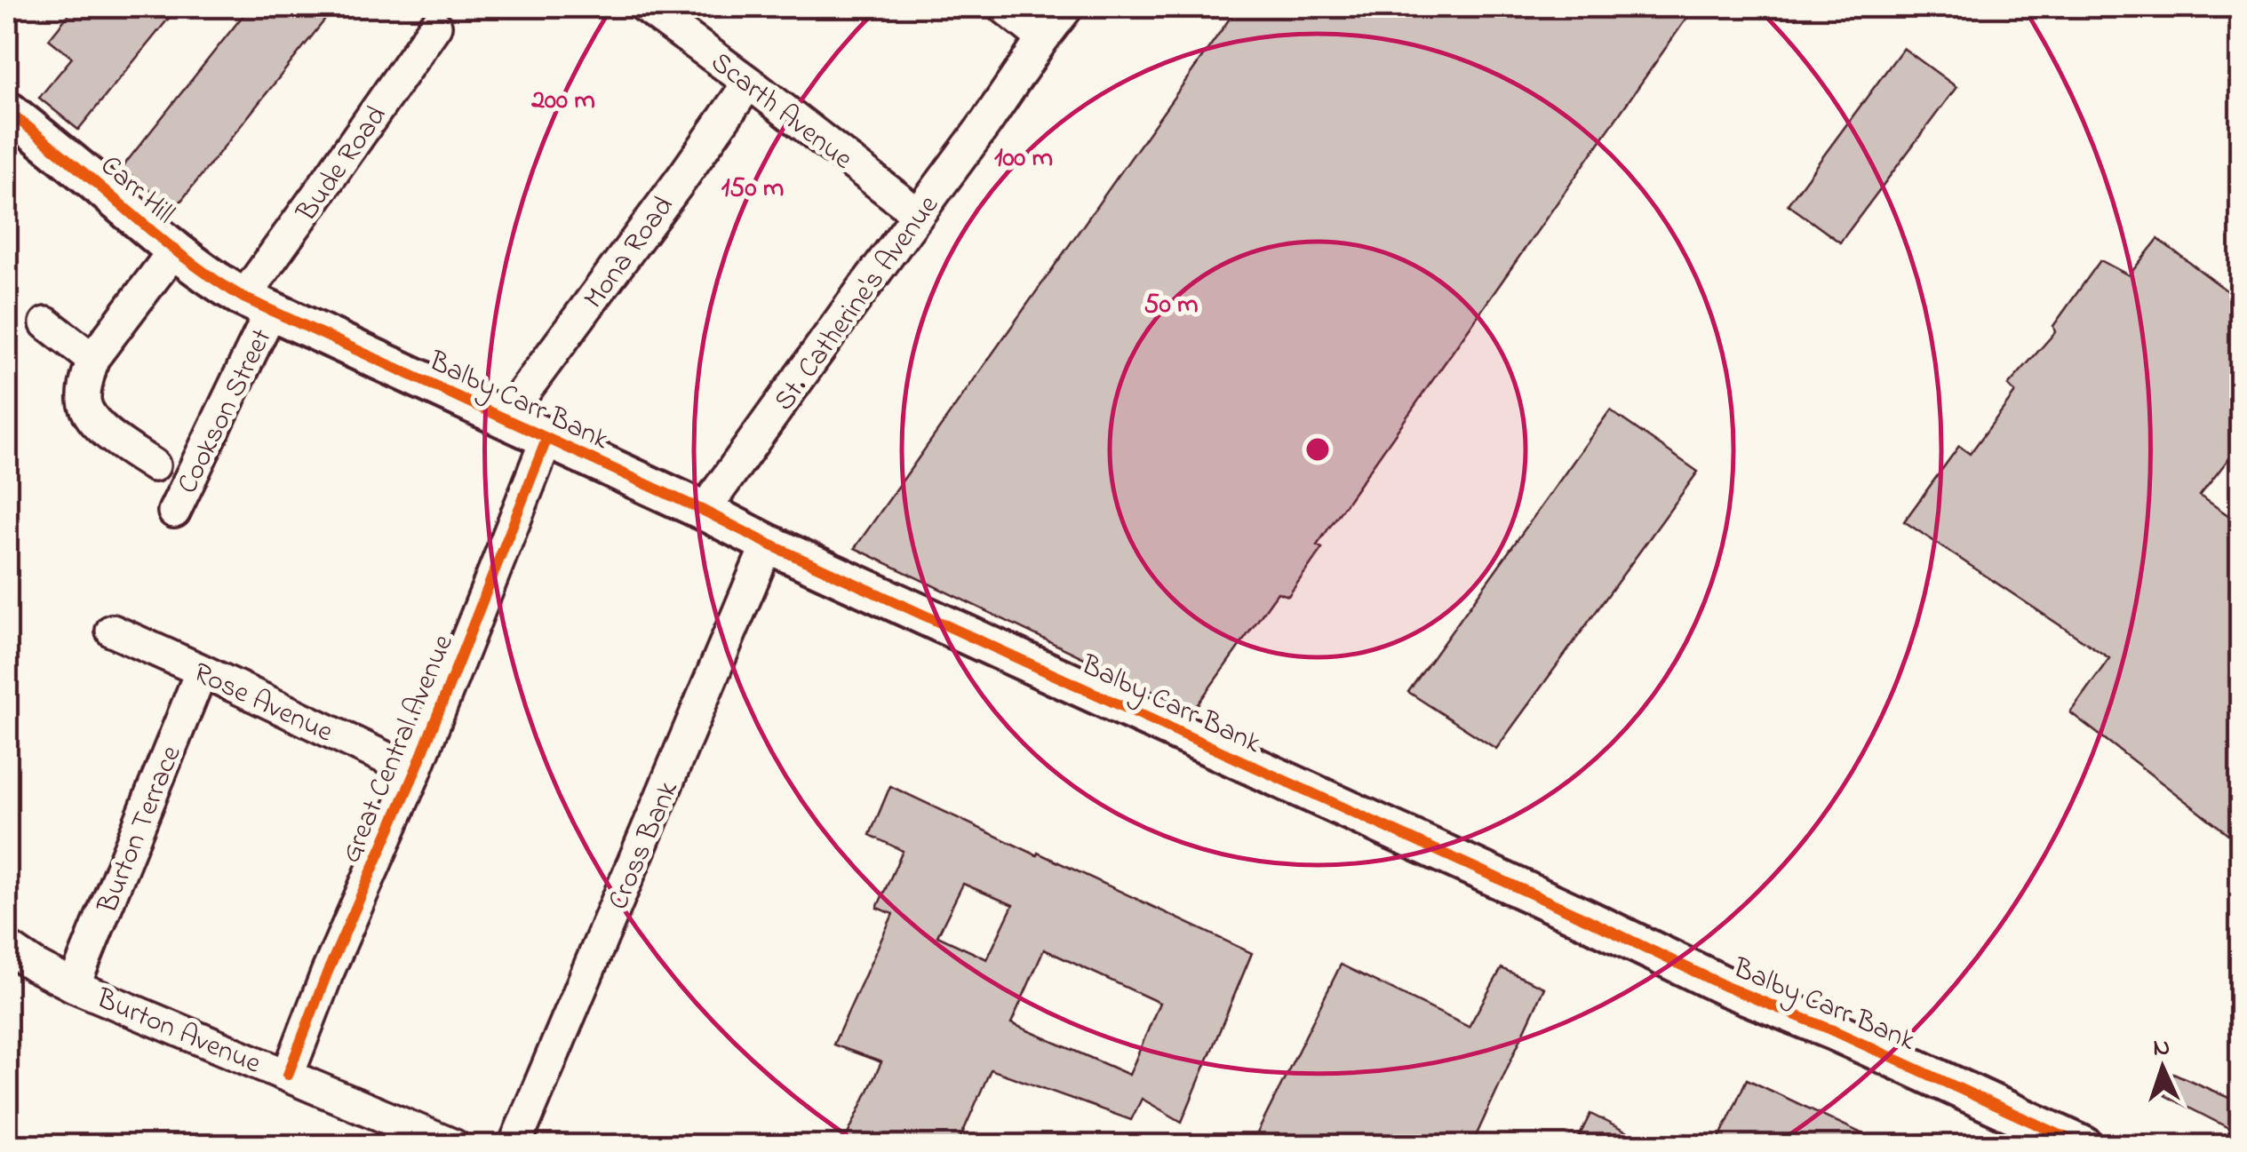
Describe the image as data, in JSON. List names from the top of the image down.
{
  "streets": {
    "street": [
      "Scarth Avenue",
      "Bude Road",
      "Carr Hill",
      "Mona Road",
      "St. Catherine's Avenue",
      "Balby Carr Bank",
      "Cookson Street",
      "Rose Avenue",
      "Great Central Avenue",
      "Burton Terrace",
      "Cross Bank",
      "Burton Avenue"
    ]
  },
  "crossings": [
    ["Scarth Avenue", "Mona Road"],
    ["Scarth Avenue", "St. Catherine's Avenue"],
    ["Bude Road", "Carr Hill"],
    ["Bude Road", "Balby Carr Bank"],
    ["Bude Road", "Cookson Street"],
    ["Carr Hill", "Balby Carr Bank"],
    ["Carr Hill", "Cookson Street"],
    ["Mona Road", "Balby Carr Bank"],
    ["St. Catherine's Avenue", "Balby Carr Bank"],
    ["Balby Carr Bank", "Cookson Street"],
    ["Balby Carr Bank", "Great Central Avenue"],
    ["Balby Carr Bank", "Cross Bank"],
    ["Rose Avenue", "Great Central Avenue"],
    ["Rose Avenue", "Burton Terrace"],
    ["Great Central Avenue", "Burton Avenue"],
    ["Burton Terrace", "Burton Avenue"]
  ],
  "north": "top",
  "rings": [
    "200 m",
    "100 m",
    "150 m",
    "50 m"
  ]
}
